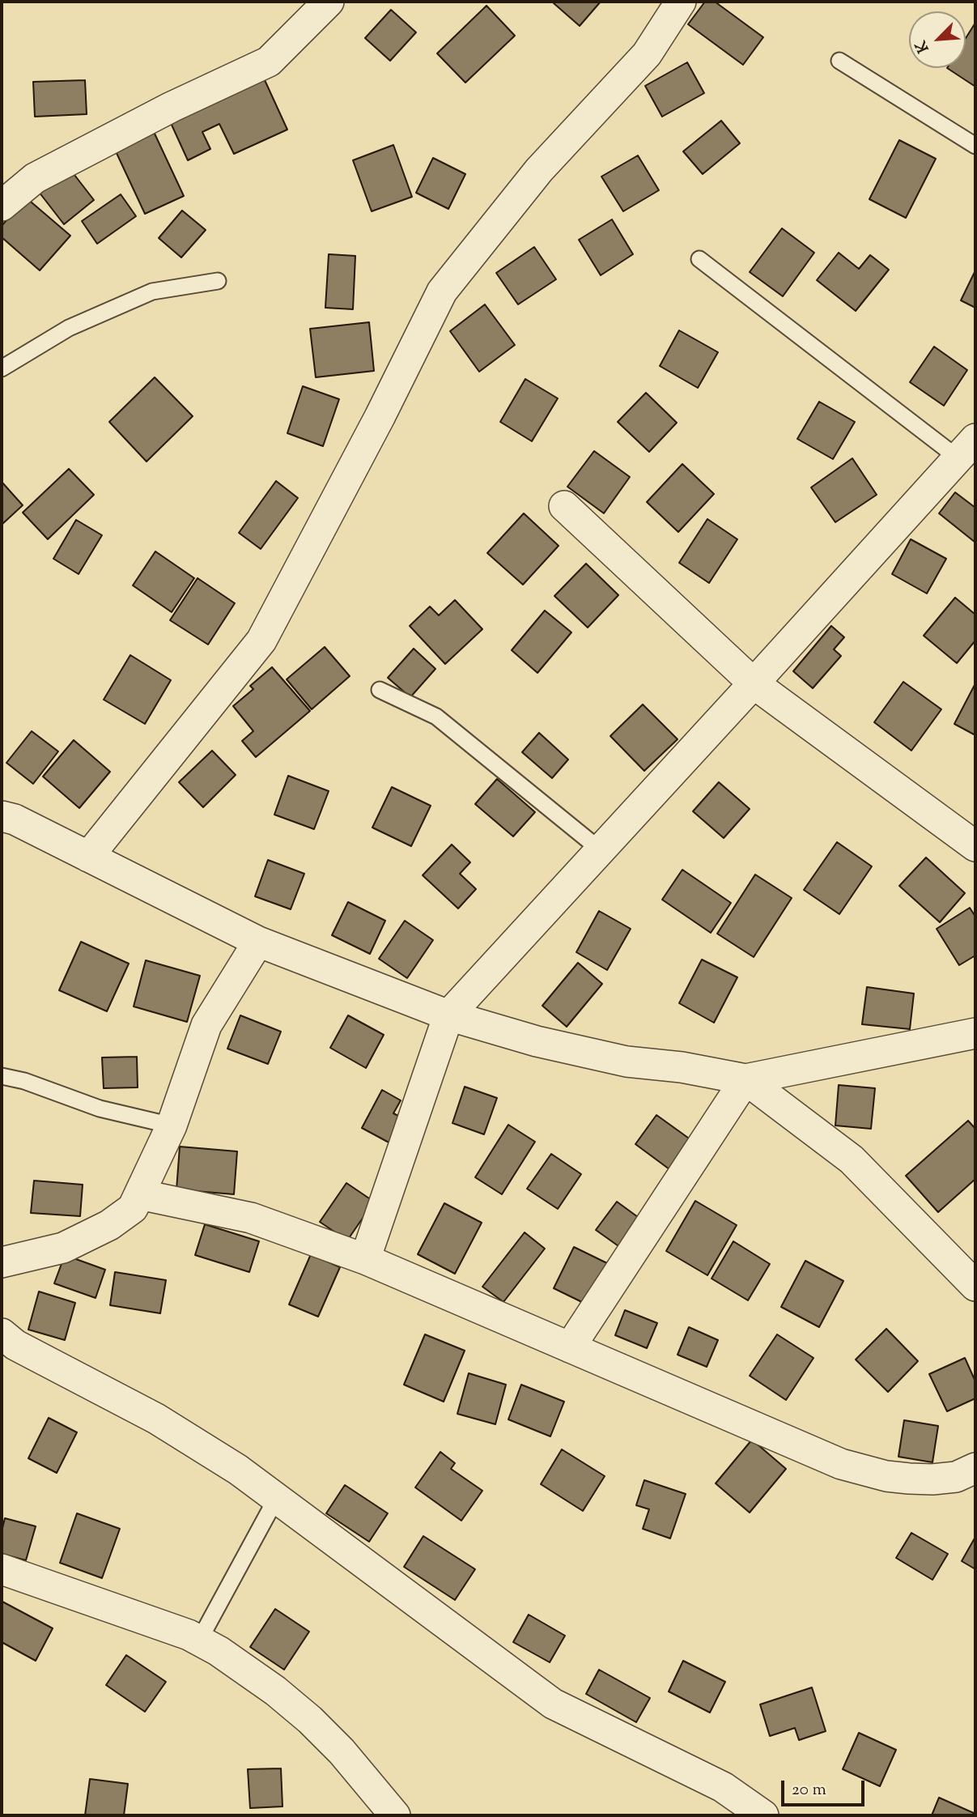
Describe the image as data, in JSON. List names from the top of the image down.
{
  "scale_bar": "20 m",
  "north": "bottom left"
}
